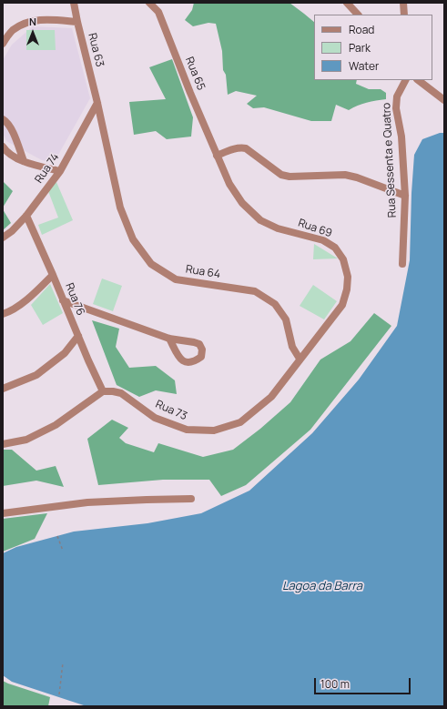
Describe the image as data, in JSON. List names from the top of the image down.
{
  "streets": {
    "street": [
      "Rua 63",
      "Rua 65",
      "Rua Sessenta e Quatro",
      "Rua 74",
      "Rua 69",
      "Rua 64",
      "Rua 76",
      "Rua 73"
    ]
  },
  "crossings": [
    ["Rua 63", "Rua 74"],
    ["Rua 63", "Rua 64"],
    ["Rua 65", "Rua 69"],
    ["Rua 74", "Rua 64"],
    ["Rua 74", "Rua 76"],
    ["Rua 69", "Rua 64"],
    ["Rua 69", "Rua 73"],
    ["Rua 64", "Rua 73"],
    ["Rua 76", "Rua 73"]
  ],
  "water": ["Lagoa da Barra"],
  "legend": ["Road", "Park", "Water"],
  "scale_bar": "100 m",
  "north": "top"
}
